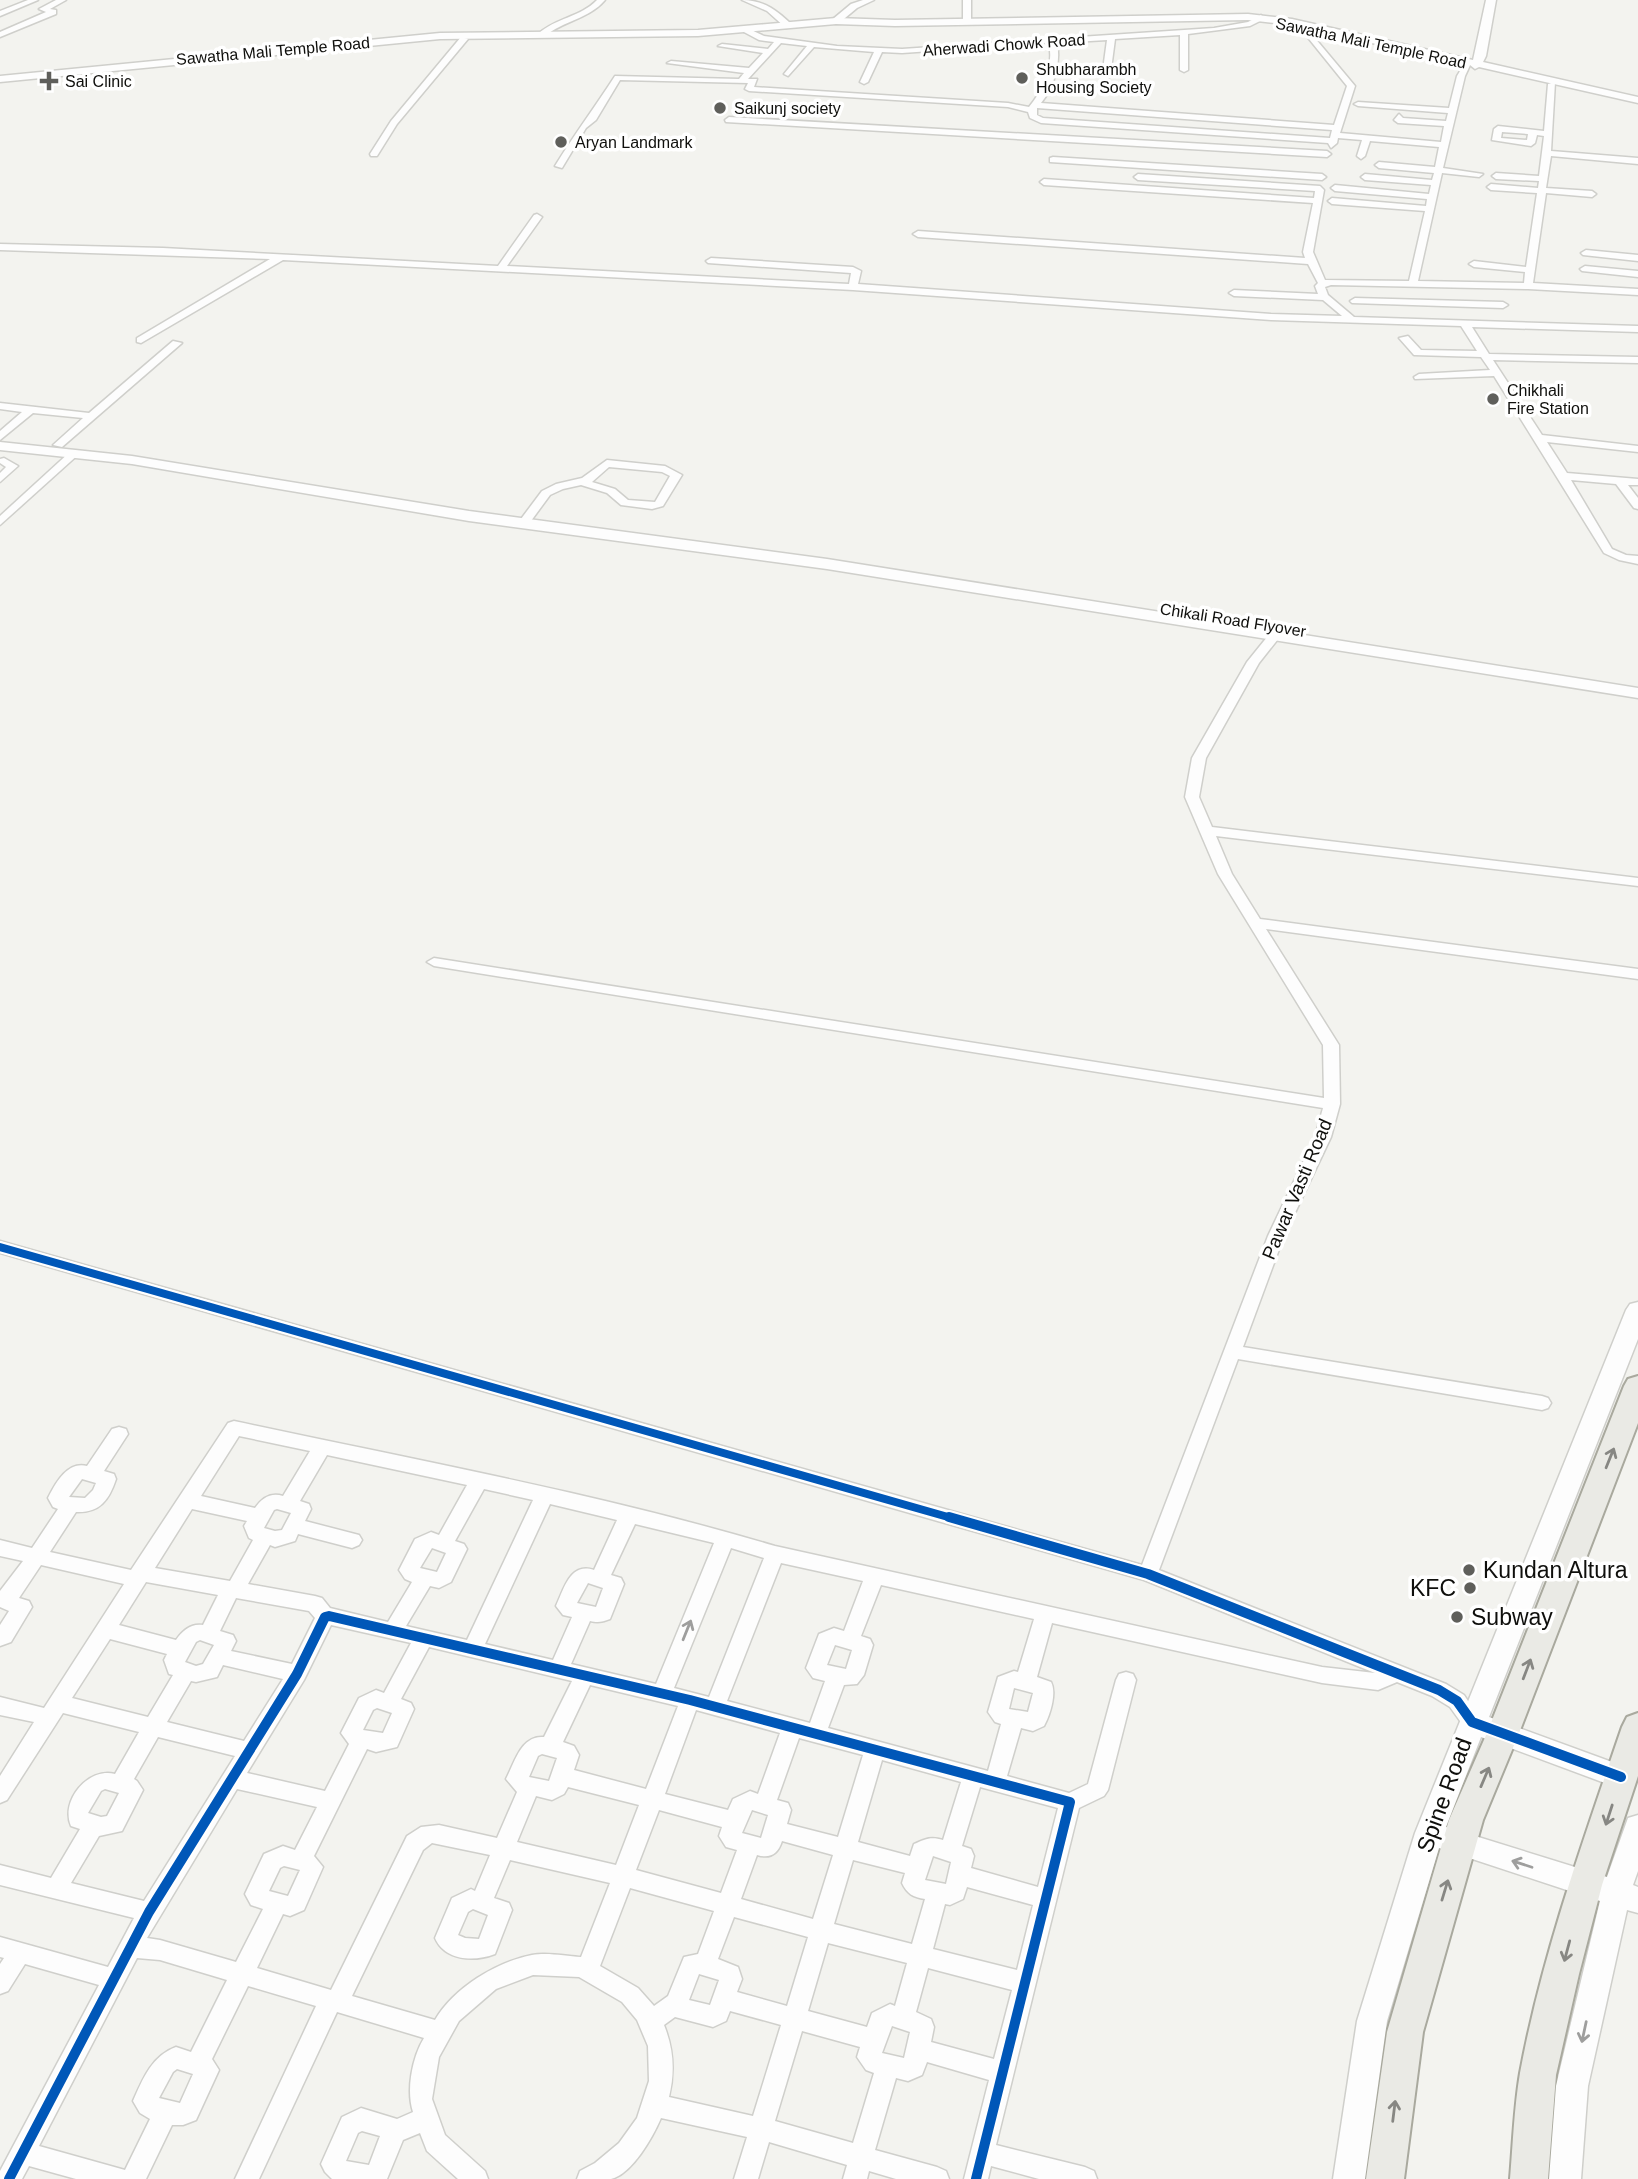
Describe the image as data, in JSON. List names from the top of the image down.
{
  "streets": {
    "main road": ["Spine Road"],
    "street": [
      "Sawatha Mali Temple Road",
      "Aherwadi Chowk Road",
      "Chikali Road Flyover",
      "Pawar Vasti Road"
    ]
  },
  "crossings": [
    ["Sawatha Mali Temple Road", "Aherwadi Chowk Road"]
  ],
  "places": {
    "other": [
      "Shubharambh Housing Society",
      "Saikunj society",
      "Aryan Landmark",
      "Chikhali Fire Station",
      "Kundan Altura",
      "KFC",
      "Subway"
    ],
    "health": ["Sai Clinic"]
  }
}
